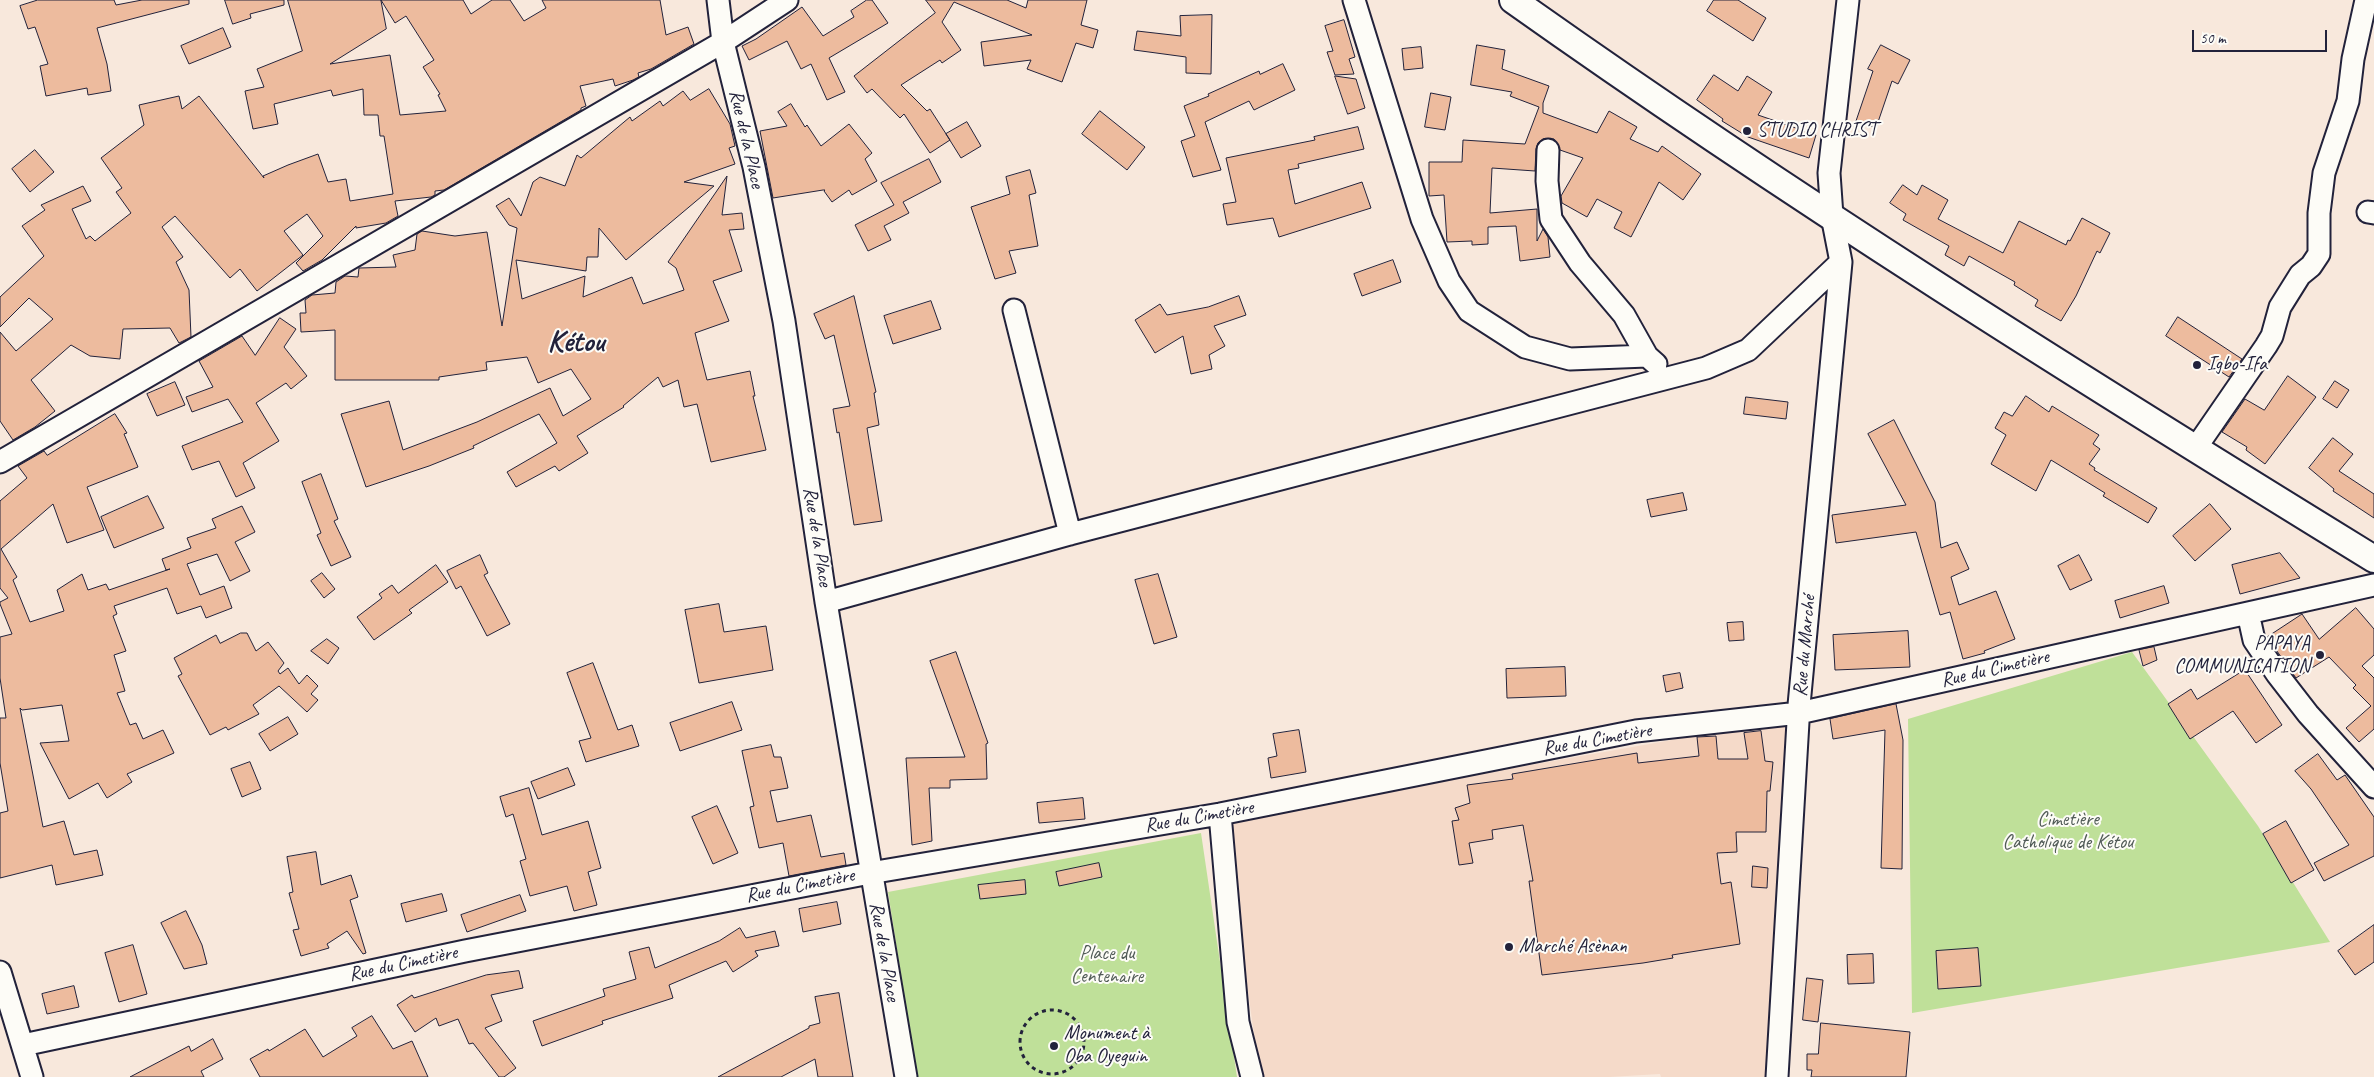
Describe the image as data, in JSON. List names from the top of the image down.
{
  "streets": {
    "street": ["Rue de la Place", "Rue du Marché", "Rue du Cimetière"]
  },
  "crossings": [
    ["Rue de la Place", "Rue du Cimetière"],
    ["Rue du Marché", "Rue du Cimetière"]
  ],
  "districts": ["Kétou"],
  "parks": ["Cimetière Catholique de Kétou", "Place du Centenaire"],
  "places": [
    "STUDIO CHRIST",
    "Igbo-Ifa",
    "PAPAYA COMMUNICATION",
    "Marché Asènan",
    "Monument à Oba Oyeguin"
  ],
  "scale_bar": "50 m"
}
